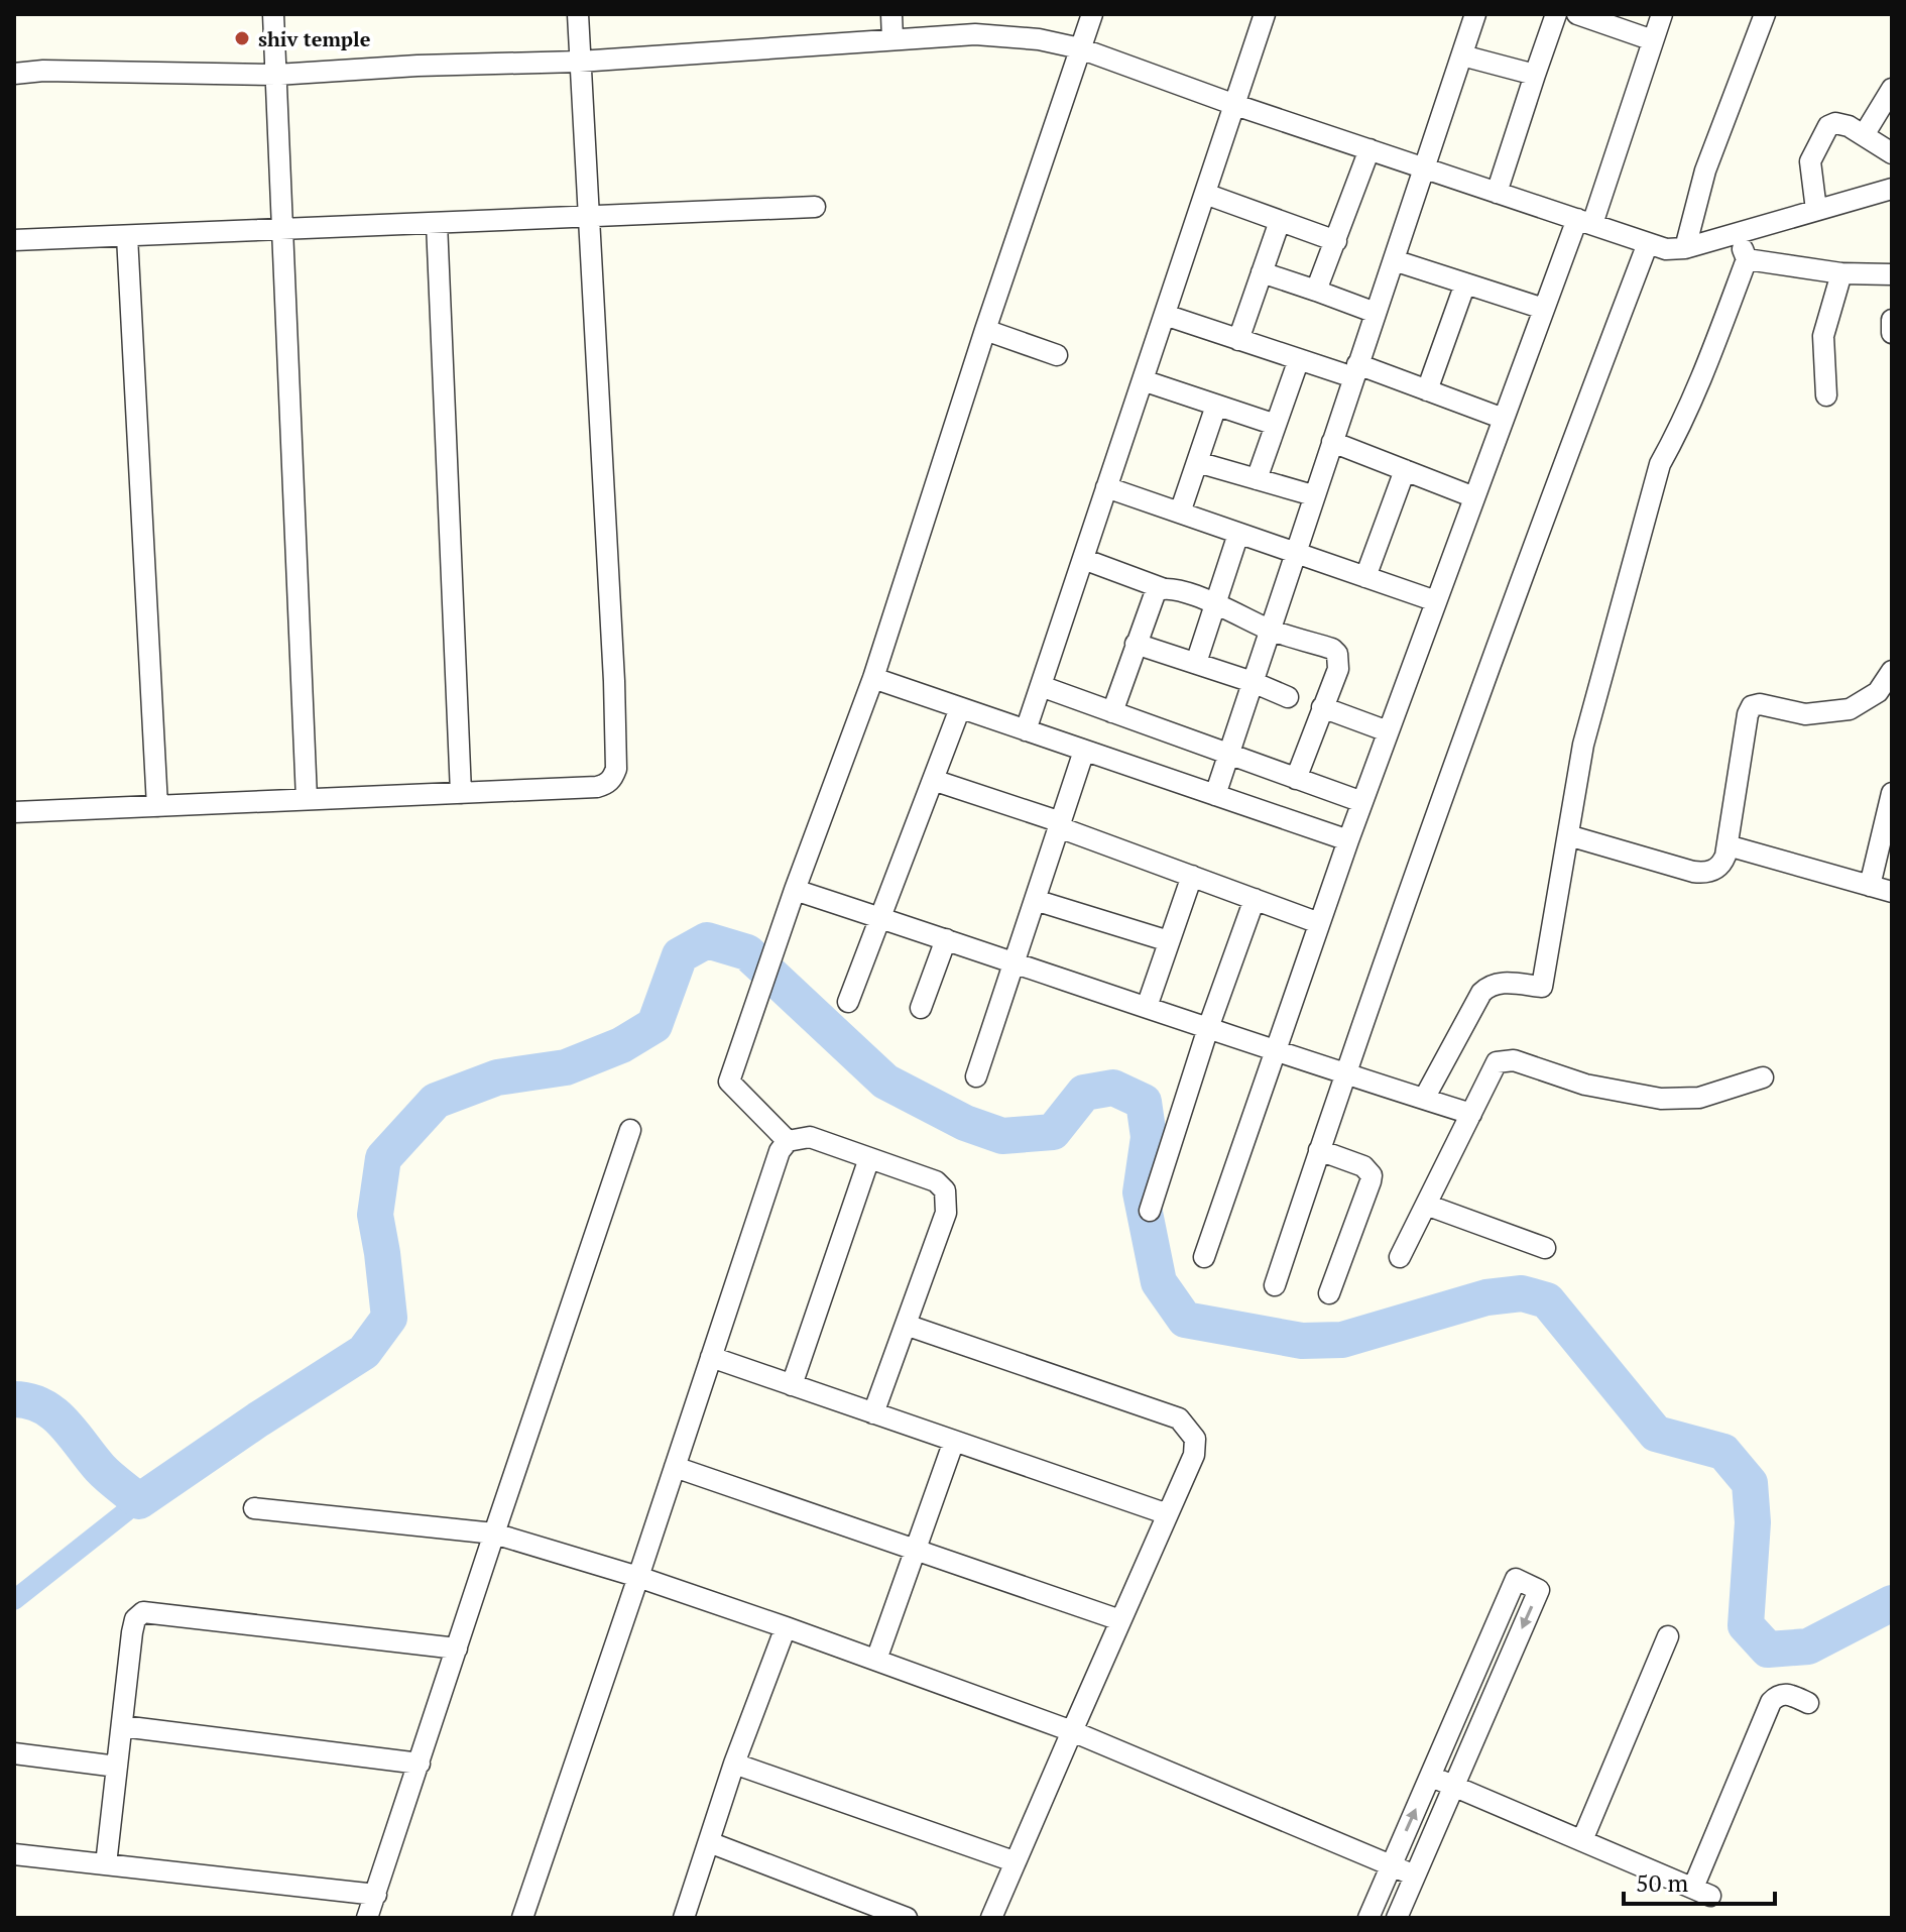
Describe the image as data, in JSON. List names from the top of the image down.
{
  "places": ["shiv temple"],
  "scale_bar": "50 m"
}
